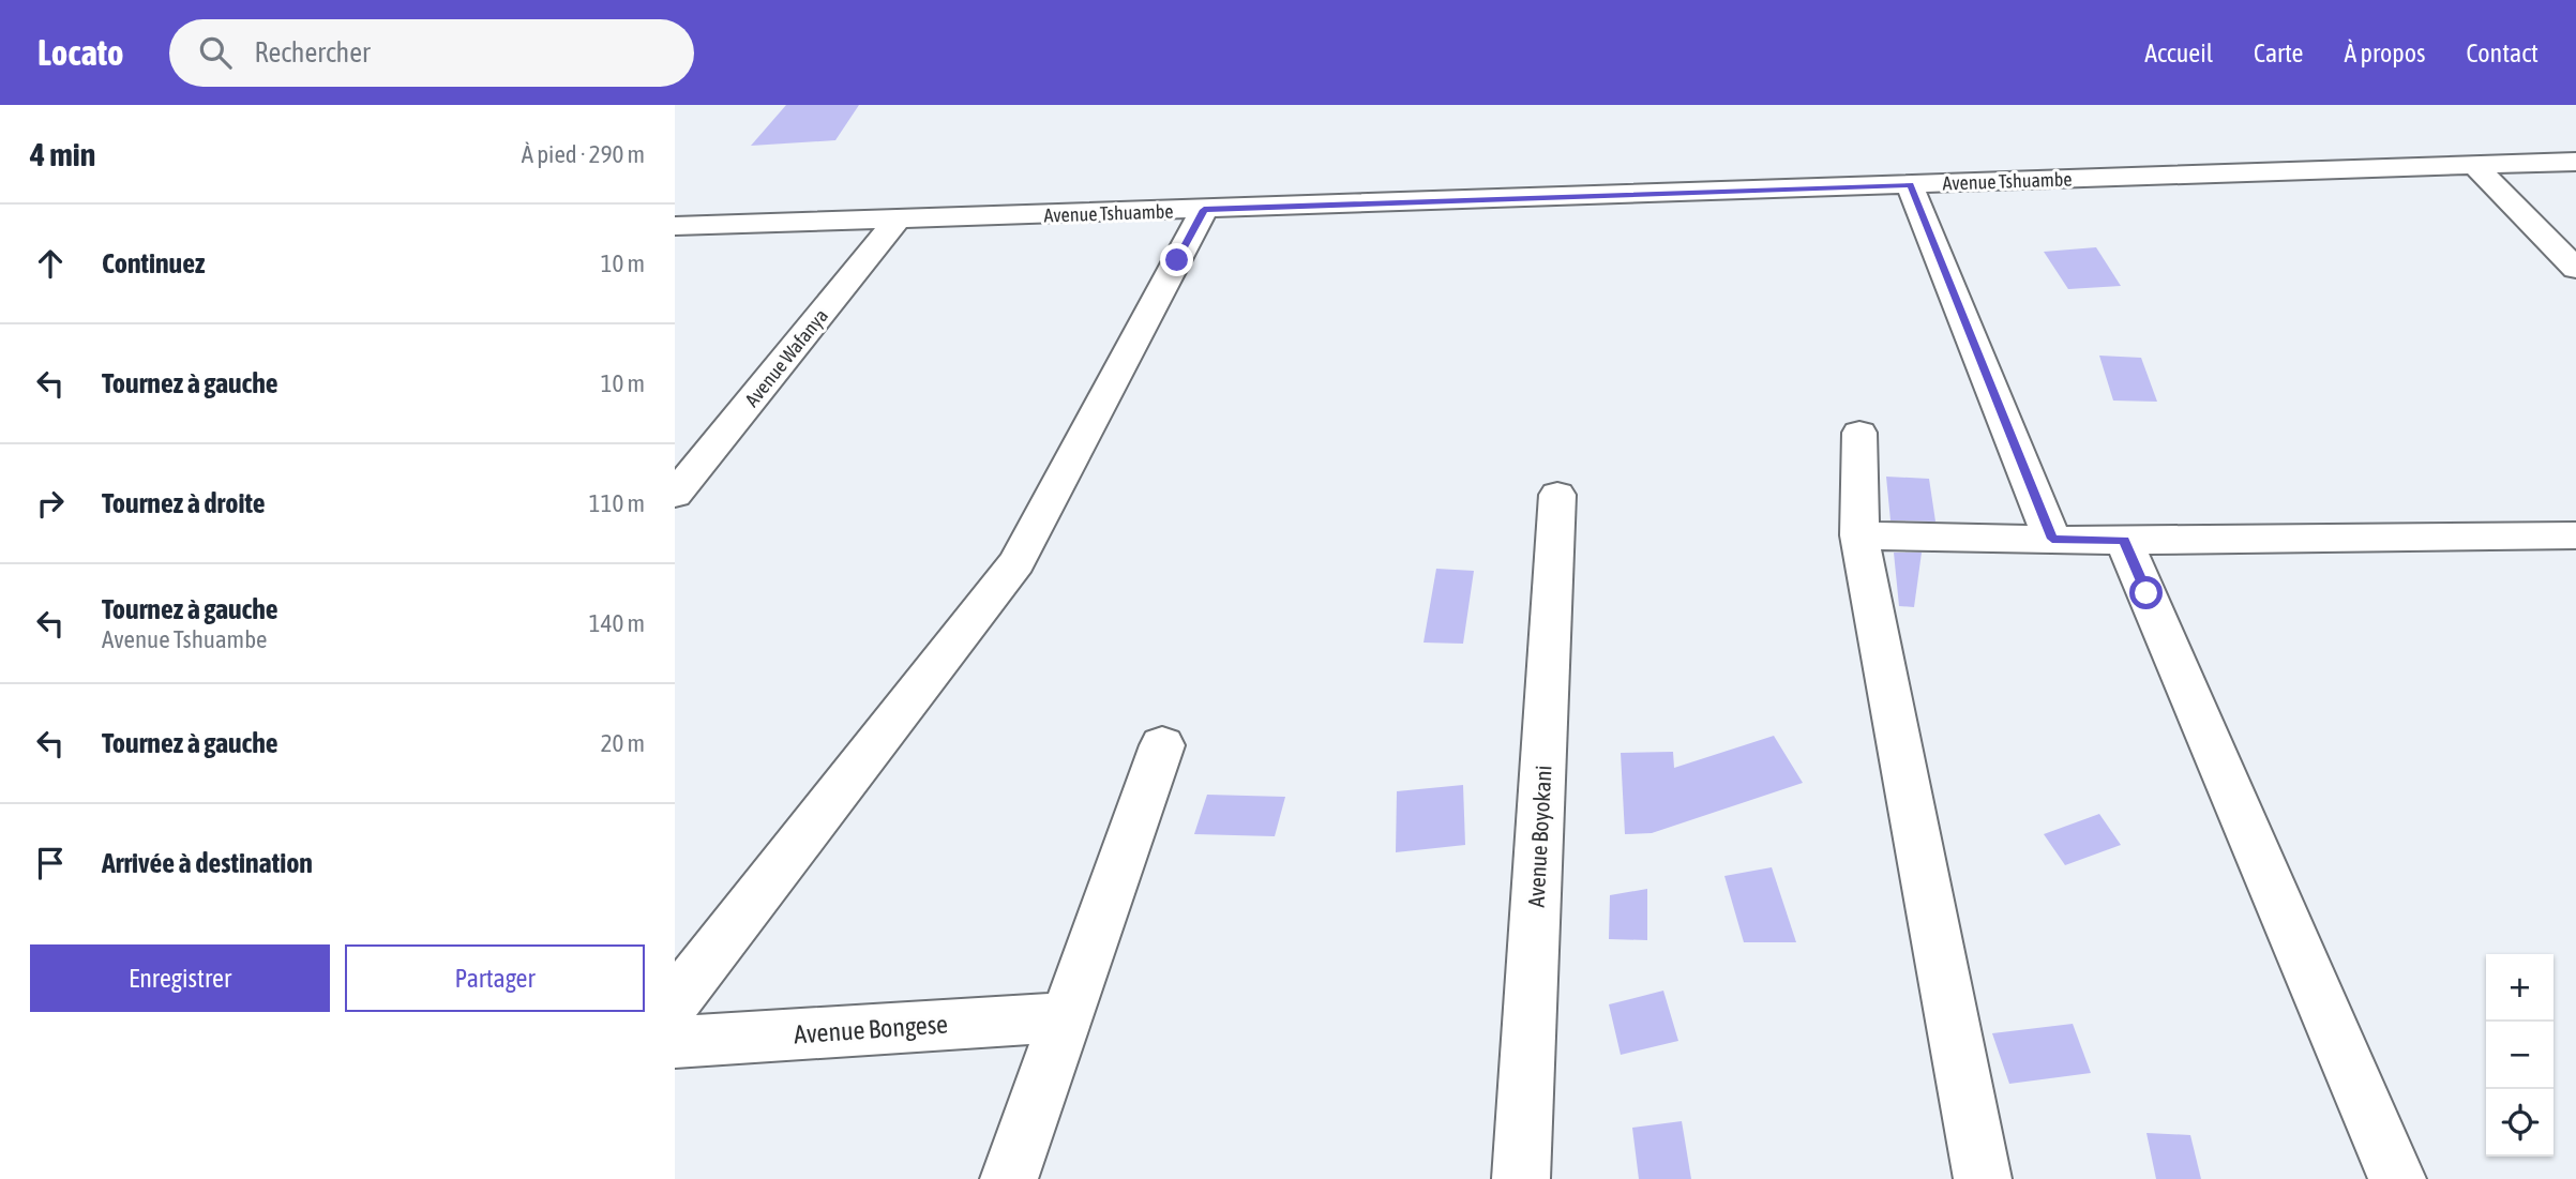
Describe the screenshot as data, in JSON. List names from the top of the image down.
{
  "streets": {
    "street": [
      "Avenue Tshuambe",
      "Avenue Wafanya",
      "Avenue Boyokani",
      "Avenue Bongese"
    ]
  },
  "crossings": [
    ["Avenue Tshuambe", "Avenue Wafanya"]
  ],
  "page": {
    "header": "Locato",
    "search": "Rechercher",
    "nav": [
      "Accueil",
      "Carte",
      "À propos",
      "Contact"
    ],
    "heading": ["4 min", "À pied · 290 m"],
    "list": [
      ["Continuez", "10 m"],
      ["Tournez à gauche", "10 m"],
      ["Tournez à droite", "110 m"],
      ["Tournez à gauche", "Avenue Tshuambe", "140 m"],
      ["Tournez à gauche", "20 m"],
      "Arrivée à destination"
    ],
    "buttons": ["Enregistrer", "Partager"],
    "map_buttons": ["+", "−"]
  }
}
